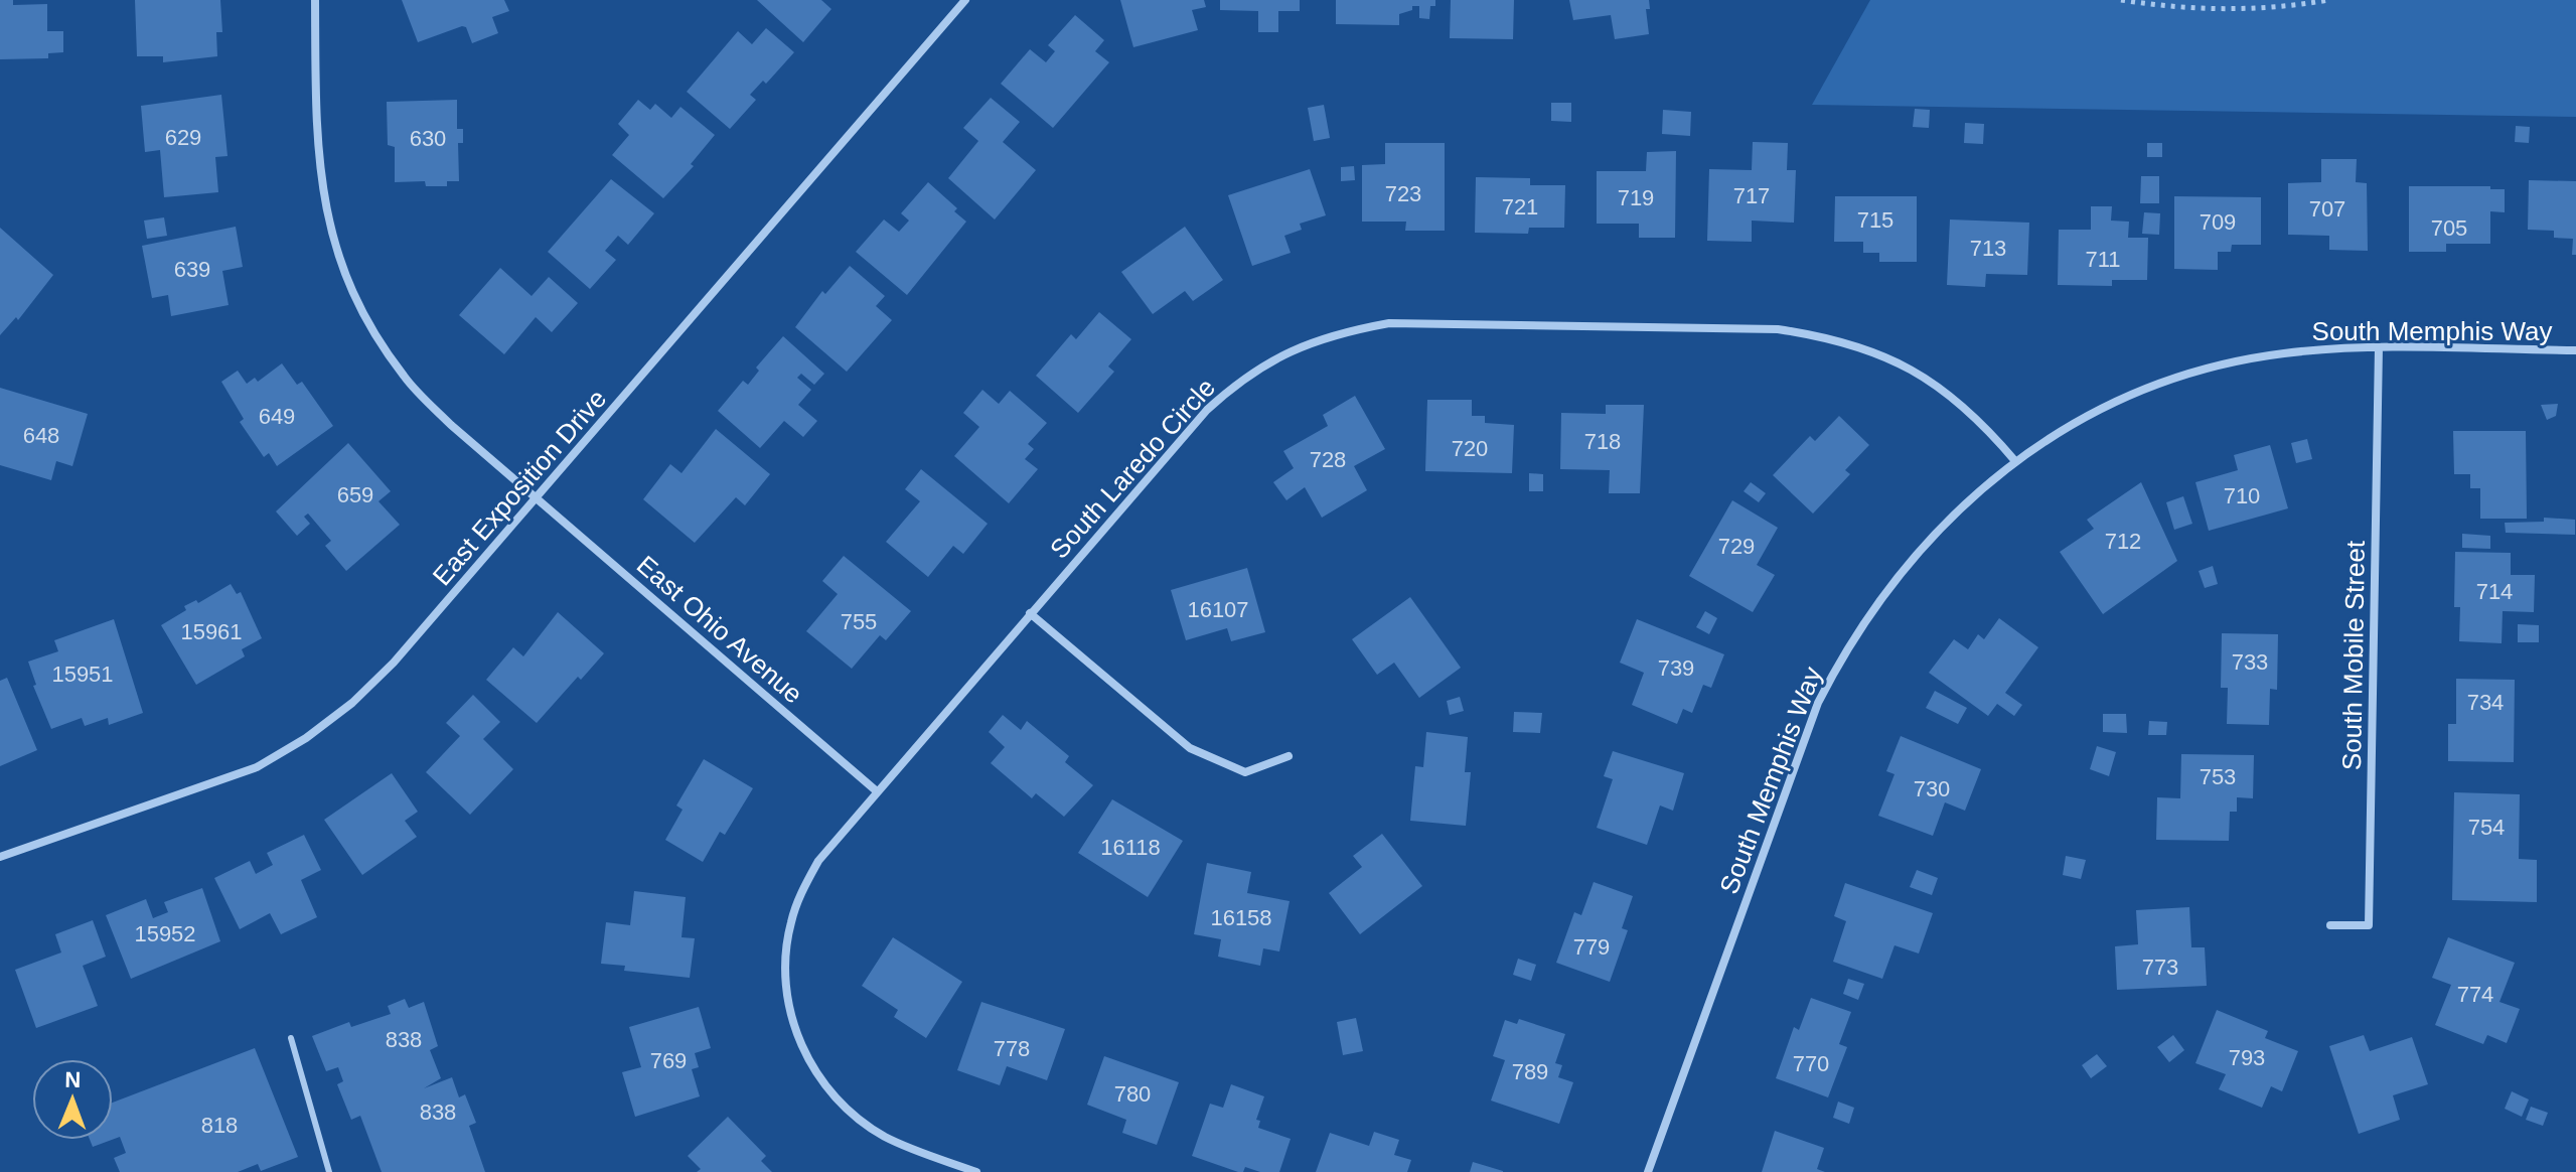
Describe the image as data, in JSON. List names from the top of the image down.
{
  "streets": {
    "street": [
      "South Memphis Way",
      "South Laredo Circle",
      "East Exposition Drive",
      "East Ohio Avenue",
      "South Mobile Street"
    ]
  },
  "crossings": [
    ["South Memphis Way", "South Laredo Circle"],
    ["South Memphis Way", "South Mobile Street"],
    ["South Laredo Circle", "East Ohio Avenue"],
    ["East Exposition Drive", "East Ohio Avenue"]
  ],
  "house_numbers": [
    "629",
    "630",
    "723",
    "717",
    "719",
    "721",
    "707",
    "715",
    "709",
    "705",
    "713",
    "711",
    "639",
    "649",
    "648",
    "718",
    "720",
    "728",
    "659",
    "710",
    "712",
    "729",
    "714",
    "16107",
    "755",
    "15961",
    "733",
    "739",
    "15951",
    "734",
    "753",
    "730",
    "754",
    "16118",
    "16158",
    "15952",
    "779",
    "773",
    "774",
    "838",
    "778",
    "793",
    "769",
    "770",
    "789",
    "780",
    "838",
    "818"
  ],
  "north": "top"
}
